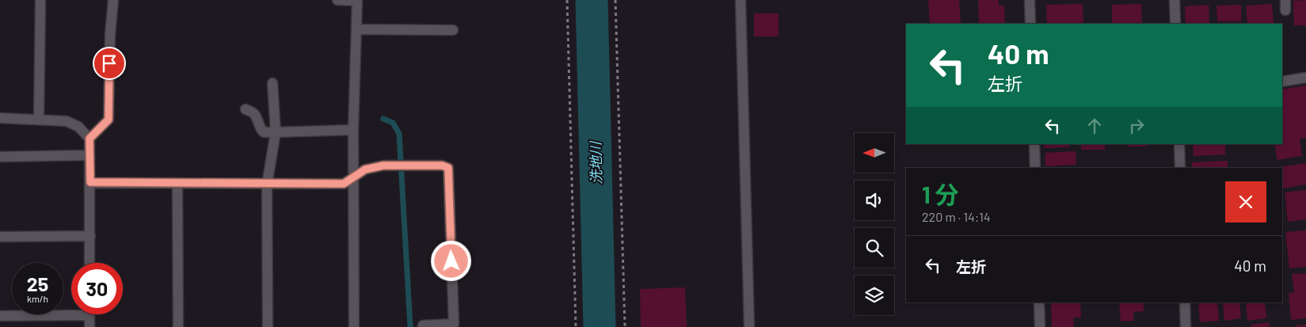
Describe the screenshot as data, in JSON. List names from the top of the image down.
{
  "water": ["洗地川"],
  "north": "left",
  "page": {
    "turn": ["40 m", "左折"],
    "heading": ["1 分", "220 m · 14:14"],
    "list": [
      {
        "name": "左折",
        "value": "40 m"
      }
    ],
    "speed": "25 km/h",
    "limit": "30"
  }
}
